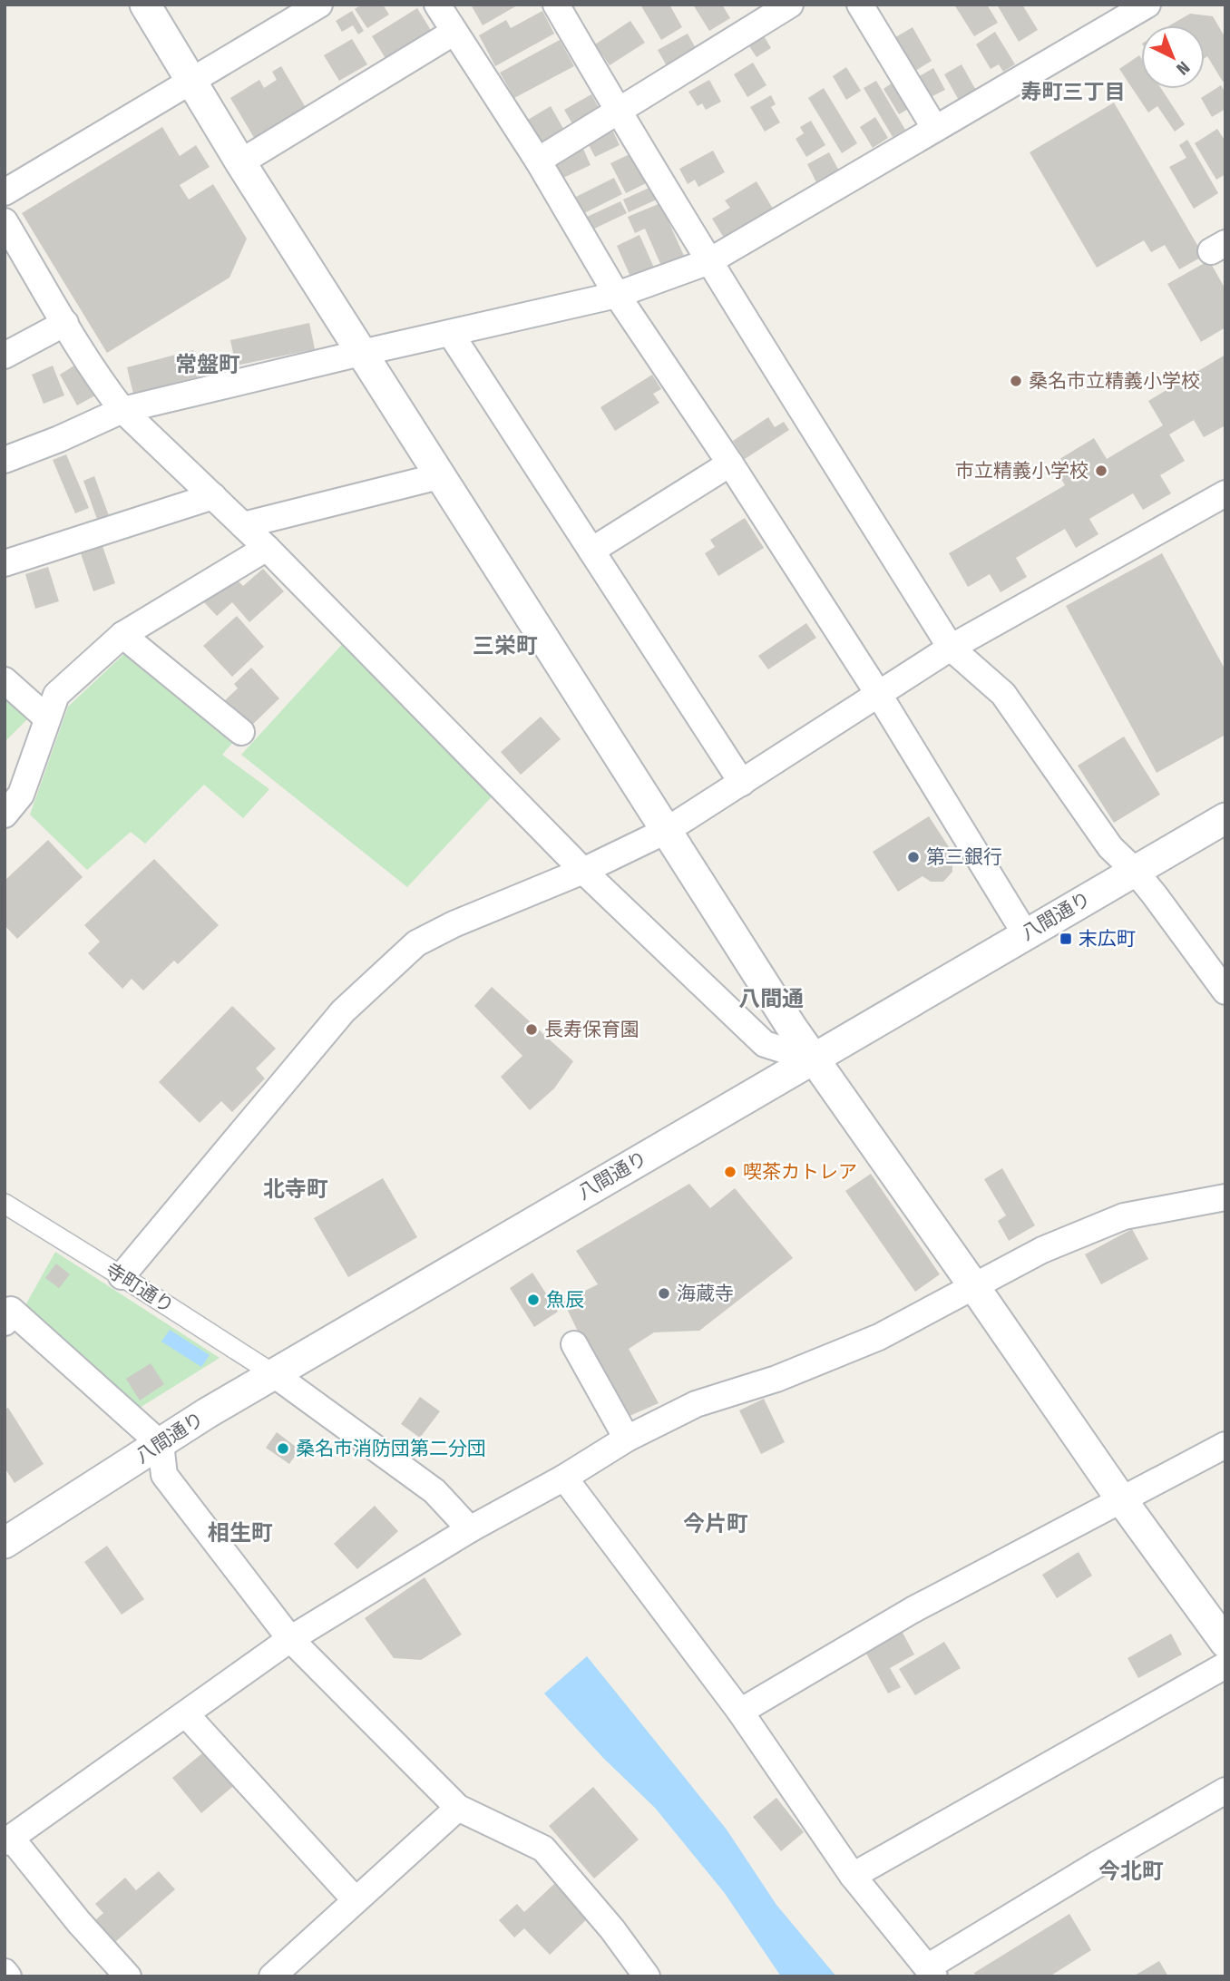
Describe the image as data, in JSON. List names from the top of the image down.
{
  "streets": {
    "street": ["八間通り", "寺町通り"]
  },
  "crossings": [
    ["八間通り", "寺町通り"]
  ],
  "districts": [
    "寿町三丁目",
    "常盤町",
    "三栄町",
    "八間通",
    "北寺町",
    "今片町",
    "相生町",
    "今北町"
  ],
  "places": {
    "other": [
      "桑名市立精義小学校",
      "市立精義小学校",
      "第三銀行",
      "長寿保育園",
      "喫茶カトレア",
      "海蔵寺",
      "魚辰",
      "桑名市消防団第二分団"
    ],
    "transit": ["末広町"]
  },
  "north": "bottom right"
}
